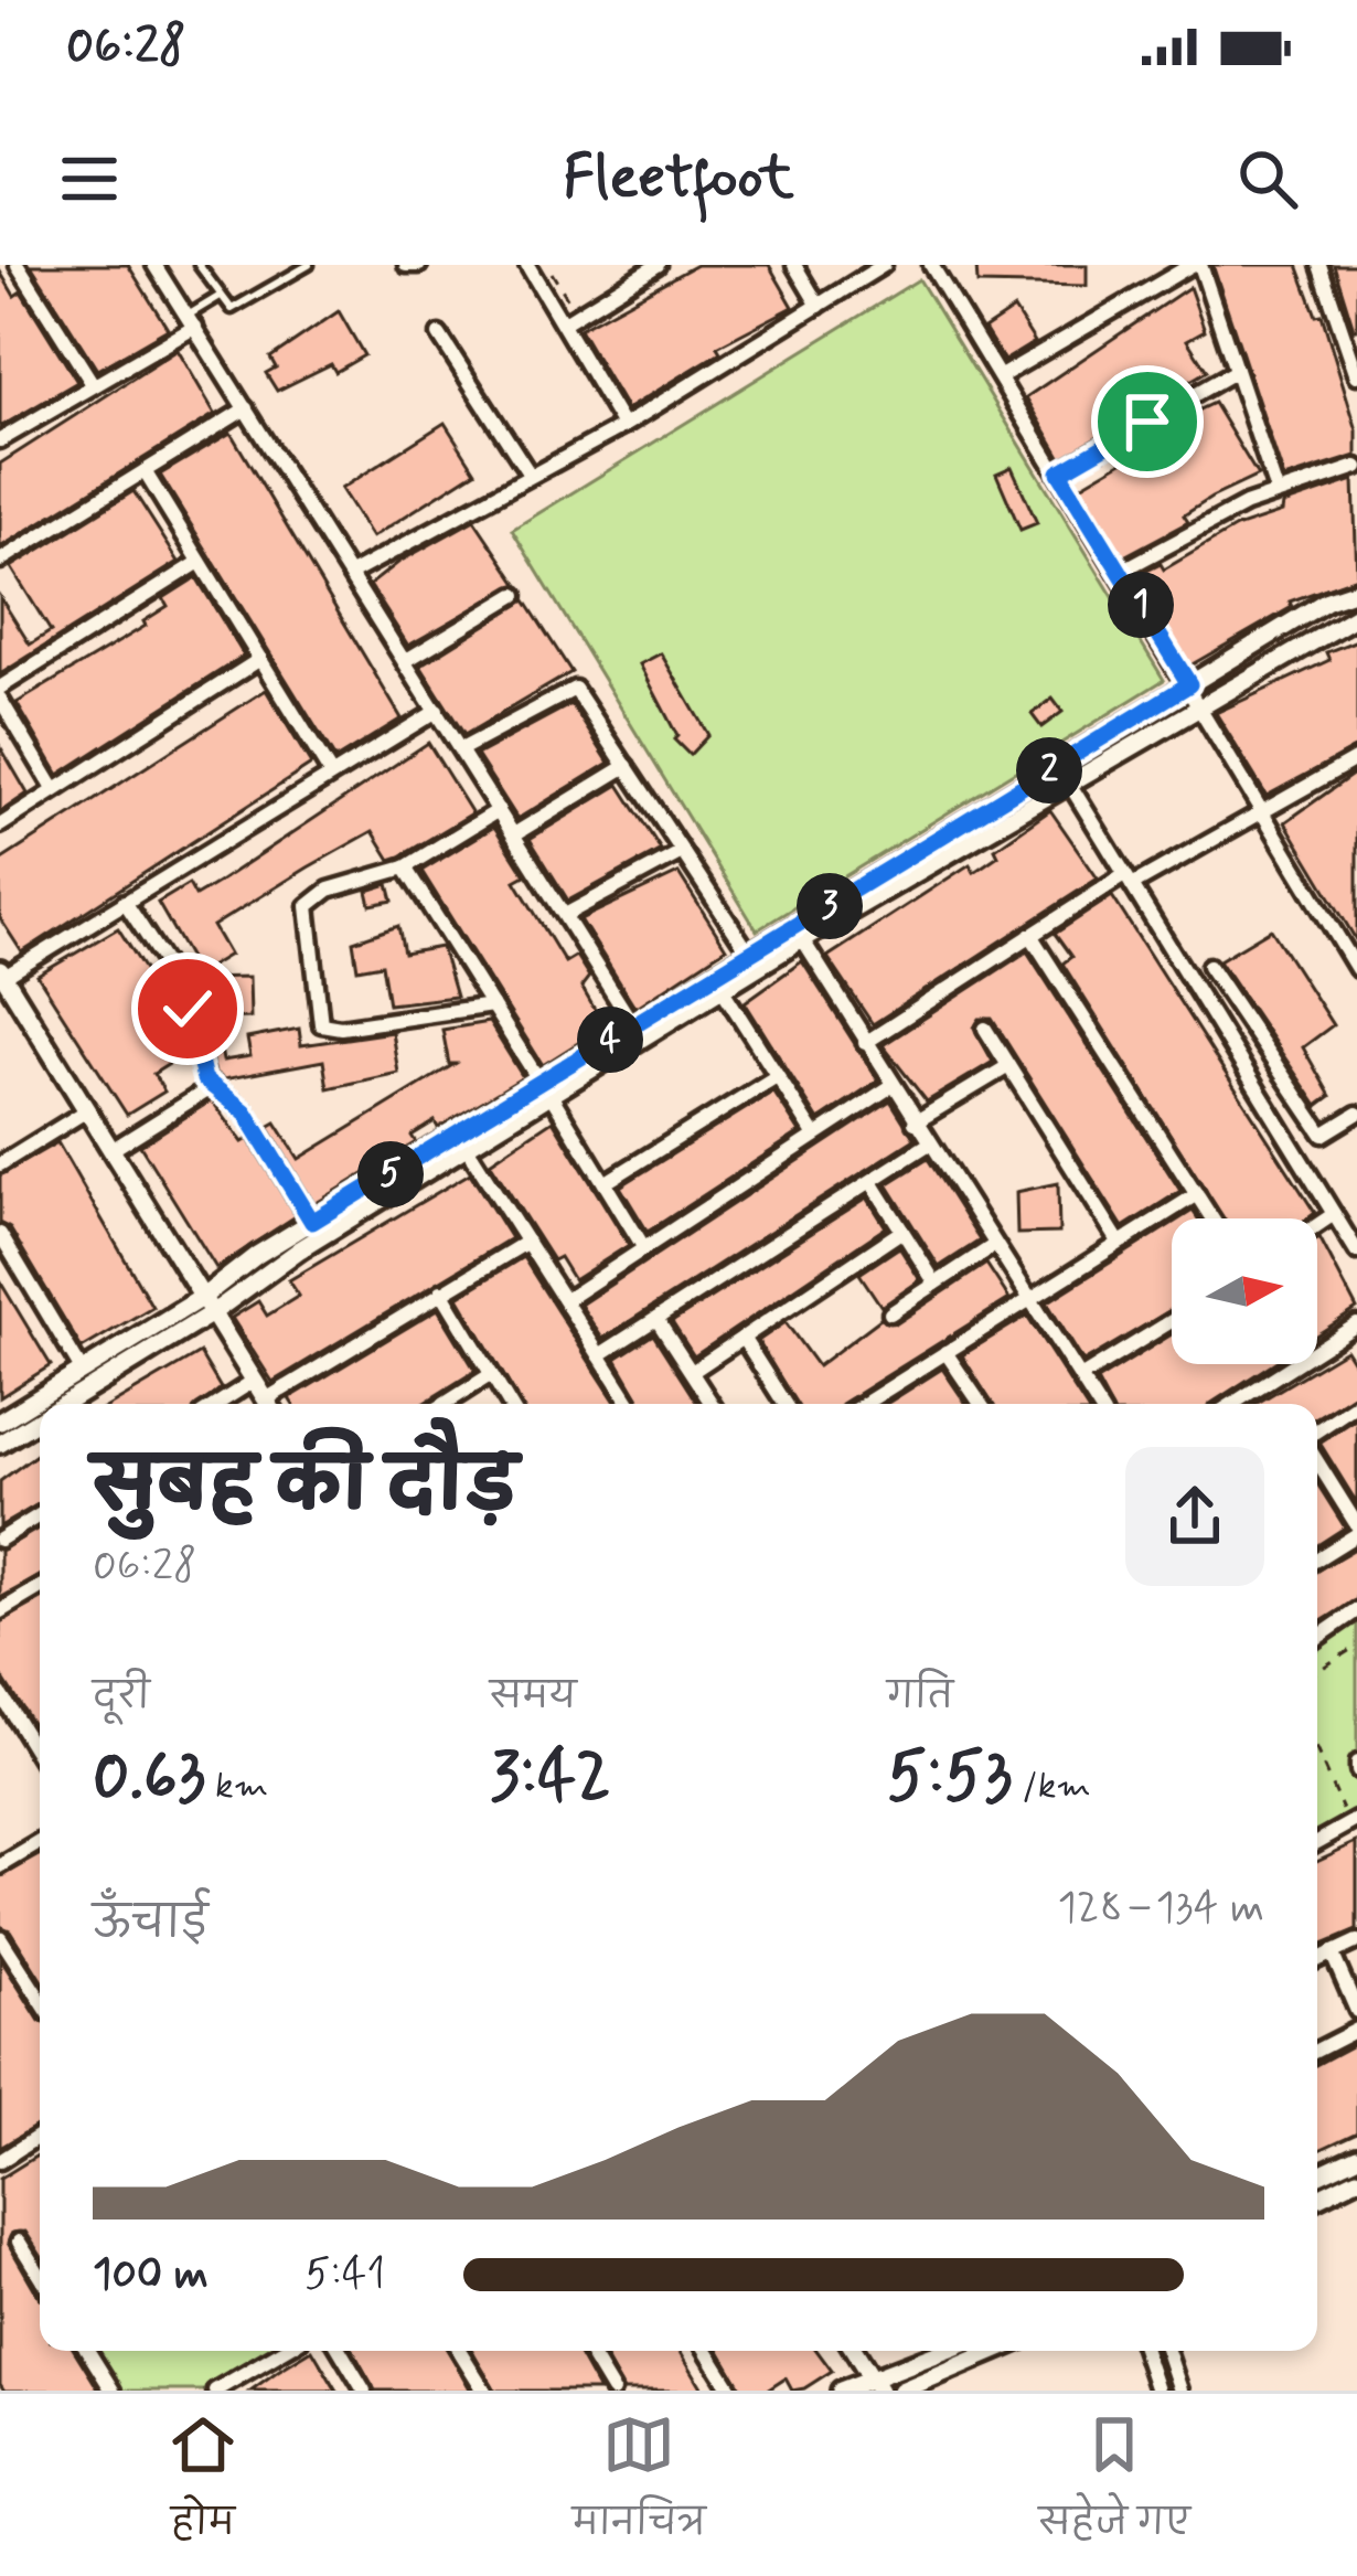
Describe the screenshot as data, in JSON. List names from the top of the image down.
{
  "north": "right",
  "page": {
    "status": "06:28",
    "header": "Fleetfoot",
    "pins": [
      "1",
      "2",
      "3",
      "4",
      "5"
    ],
    "heading": ["सुबह की दौड़", "06:28"],
    "stats": [
      ["दूरी", "0.63 km"],
      ["समय", "3:42"],
      ["गति", "5:53 /km"]
    ],
    "chart": ["ऊँचाई", "128–134 m"],
    "list": [
      {
        "name": "100 m",
        "note": "5:41"
      }
    ],
    "tabs": ["होम", "मानचित्र", "सहेजे गए"]
  }
}
